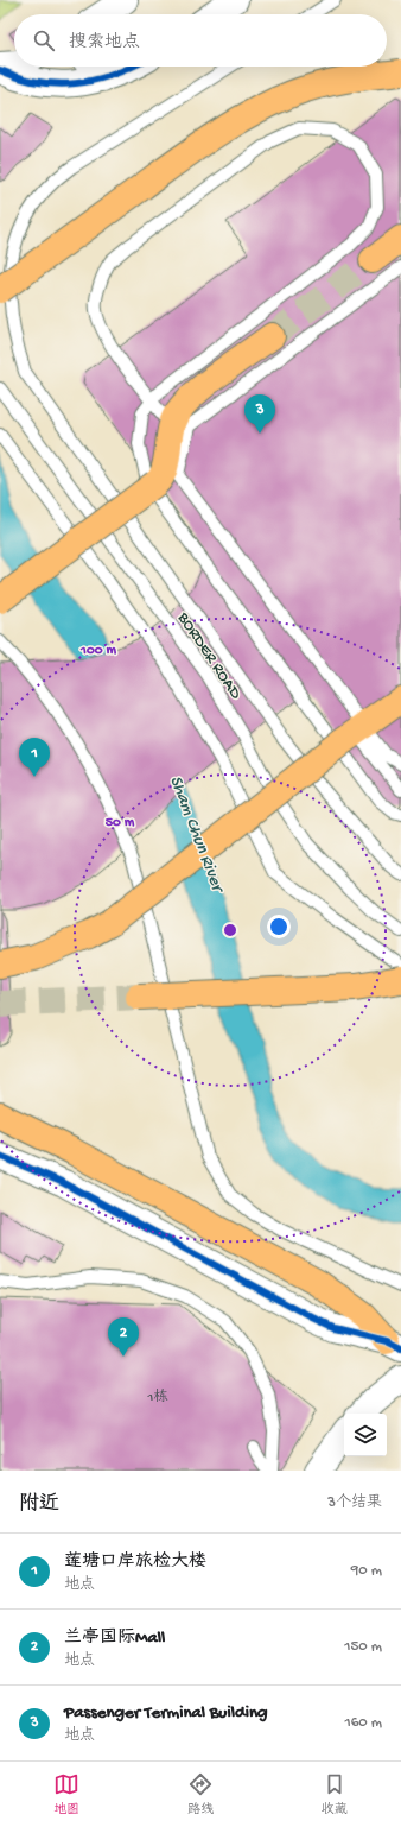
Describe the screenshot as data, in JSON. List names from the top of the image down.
{
  "streets": {
    "lane": ["BORDER ROAD"]
  },
  "water": ["Sham Chun River"],
  "house_numbers": ["1栋"],
  "page": {
    "search": "搜索地点",
    "pins": ["3", "1", "2"],
    "heading": ["附近", "3个结果"],
    "list": [
      {
        "mark": "1",
        "name": "莲塘口岸旅检大楼",
        "note": "地点",
        "value": "90 m"
      },
      {
        "mark": "2",
        "name": "兰亭国际Mall",
        "note": "地点",
        "value": "150 m"
      },
      {
        "mark": "3",
        "name": "Passenger Terminal Building",
        "note": "地点",
        "value": "160 m"
      }
    ],
    "nav": ["地图", "路线", "收藏"]
  },
  "rings": ["100 m", "50 m"]
}
